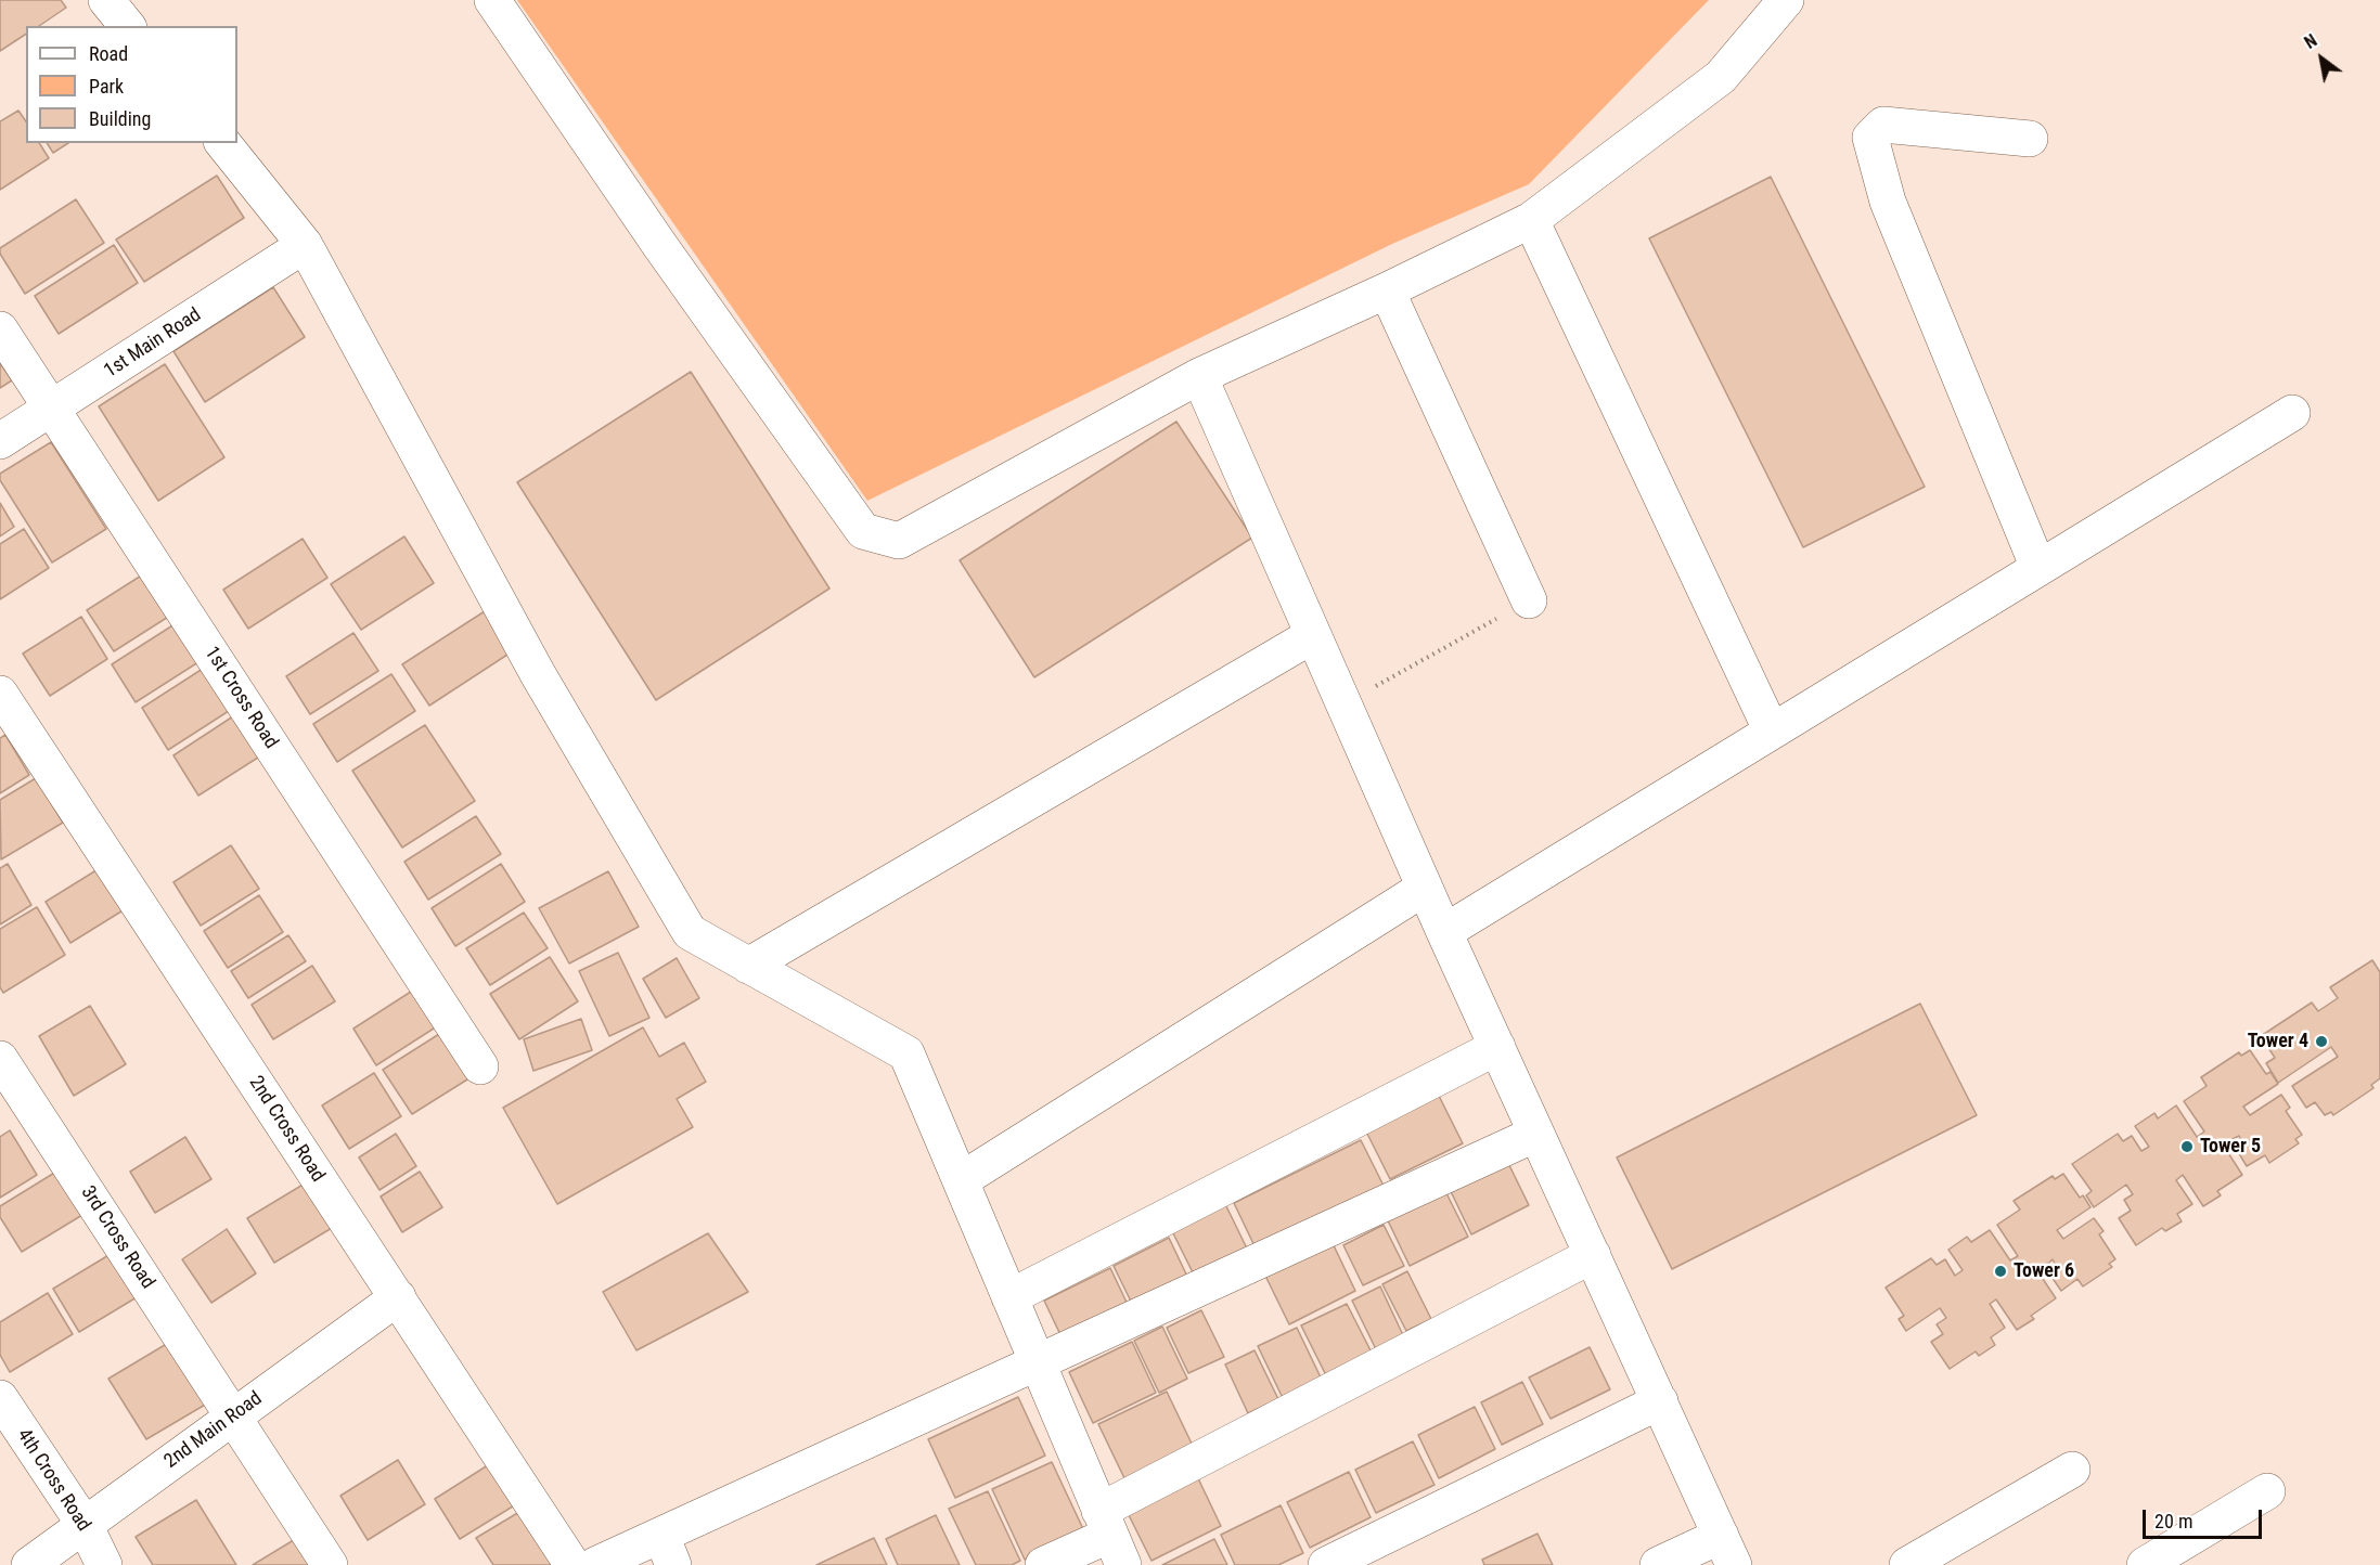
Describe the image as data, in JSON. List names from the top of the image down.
{
  "streets": {
    "street": [
      "1st Main Road",
      "1st Cross Road",
      "2nd Cross Road",
      "3rd Cross Road",
      "2nd Main Road",
      "4th Cross Road"
    ]
  },
  "crossings": [
    ["1st Main Road", "1st Cross Road"],
    ["2nd Cross Road", "2nd Main Road"],
    ["3rd Cross Road", "2nd Main Road"],
    ["2nd Main Road", "4th Cross Road"]
  ],
  "places": ["Tower 4", "Tower 5", "Tower 6"],
  "legend": ["Road", "Park", "Building"],
  "scale_bar": "20 m",
  "north": "top left"
}
